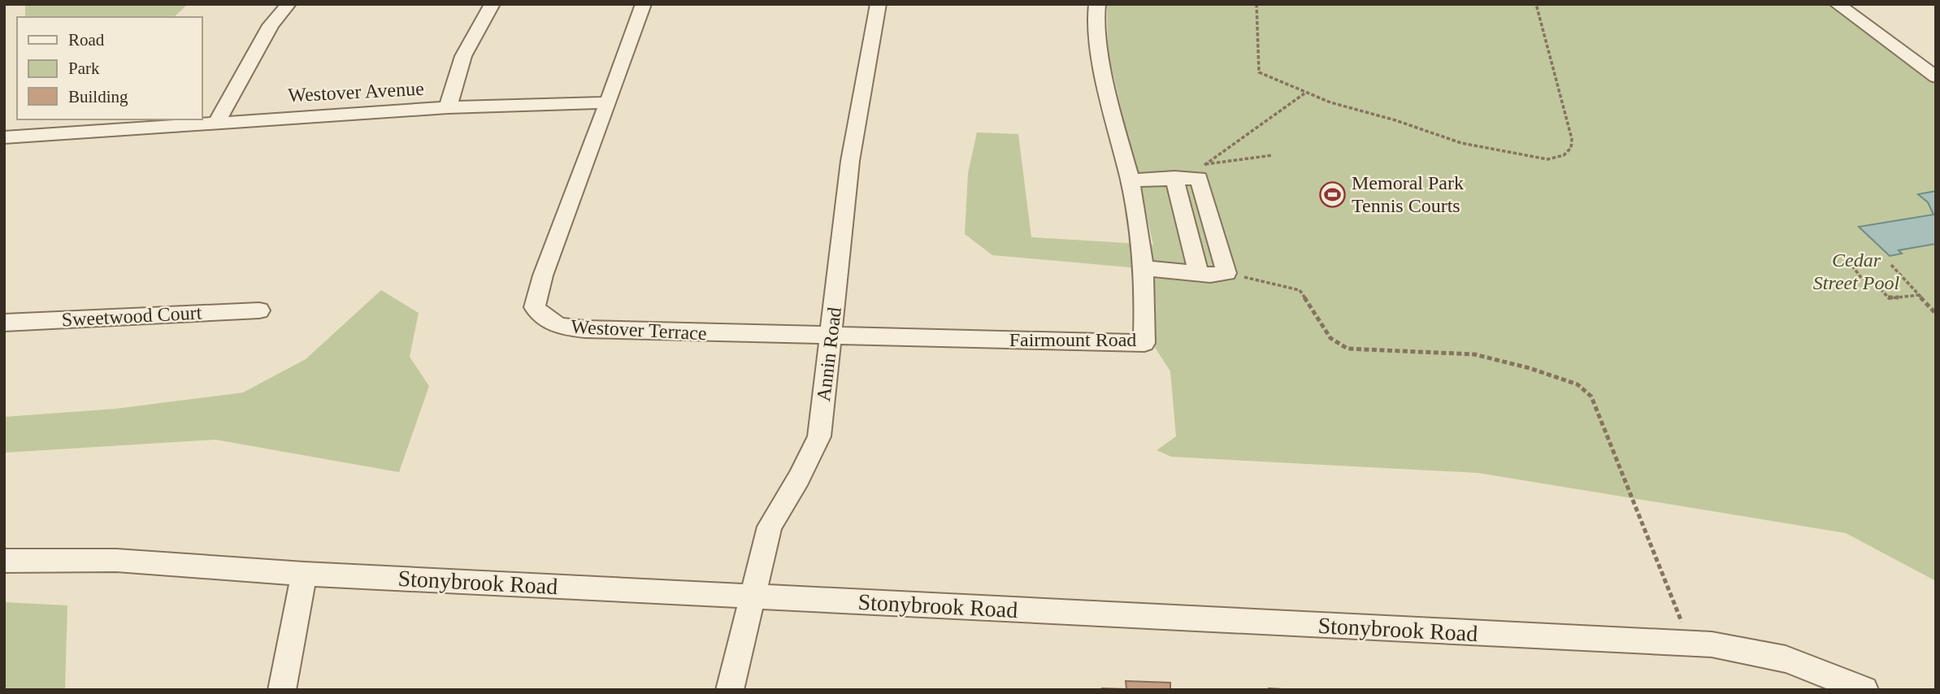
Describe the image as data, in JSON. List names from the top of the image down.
{
  "streets": {
    "street": [
      "Westover Avenue",
      "Sweetwood Court",
      "Westover Terrace",
      "Fairmount Road",
      "Annin Road",
      "Stonybrook Road"
    ]
  },
  "crossings": [
    ["Westover Avenue", "Westover Terrace"],
    ["Westover Terrace", "Fairmount Road"],
    ["Westover Terrace", "Annin Road"],
    ["Fairmount Road", "Annin Road"],
    ["Annin Road", "Stonybrook Road"]
  ],
  "parks": ["Cedar Street Pool"],
  "places": {
    "sports": ["Memoral Park Tennis Courts"]
  },
  "legend": ["Road", "Park", "Building"]
}
